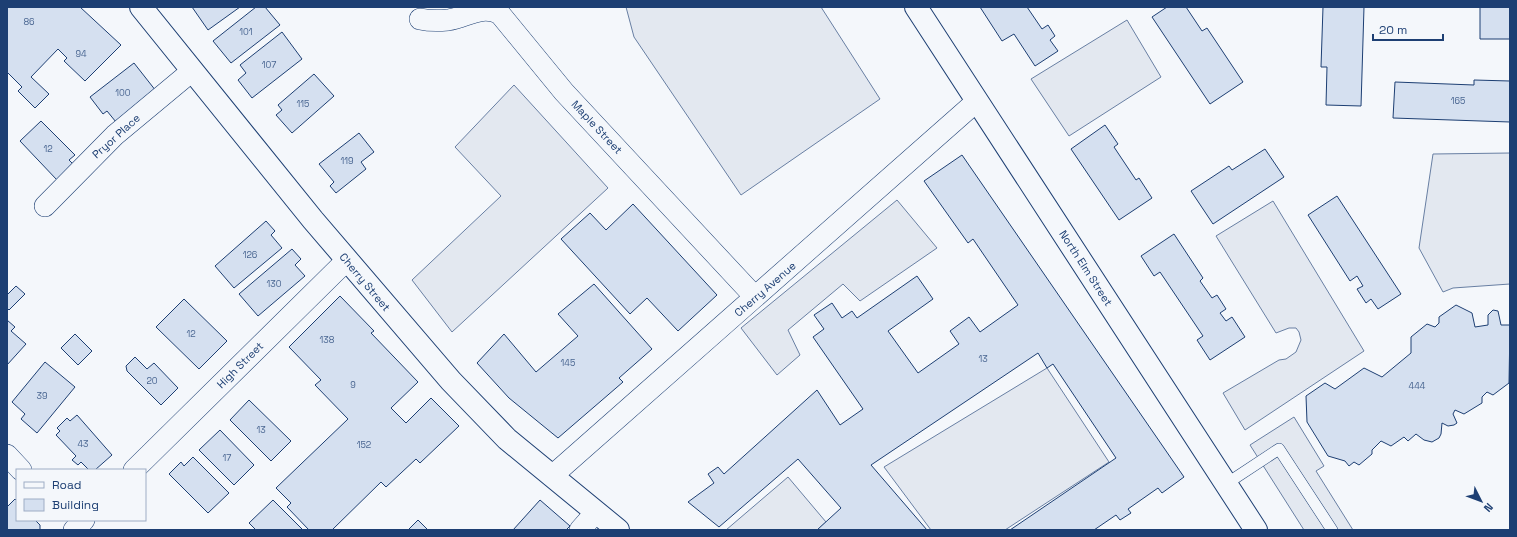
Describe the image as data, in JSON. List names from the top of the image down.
{
  "streets": {
    "street": [
      "Maple Street",
      "Pryor Place",
      "North Elm Street",
      "Cherry Street",
      "Cherry Avenue",
      "High Street"
    ]
  },
  "crossings": [
    ["Maple Street", "Cherry Avenue"],
    ["Pryor Place", "Cherry Street"],
    ["North Elm Street", "Cherry Avenue"],
    ["Cherry Street", "Cherry Avenue"],
    ["Cherry Street", "High Street"]
  ],
  "house_numbers": [
    "86",
    "101",
    "94",
    "107",
    "100",
    "165",
    "115",
    "12",
    "119",
    "126",
    "130",
    "12",
    "138",
    "13",
    "145",
    "20",
    "9",
    "444",
    "39",
    "13",
    "43",
    "152",
    "17"
  ],
  "legend": ["Road", "Building"],
  "scale_bar": "20 m",
  "north": "bottom right"
}
